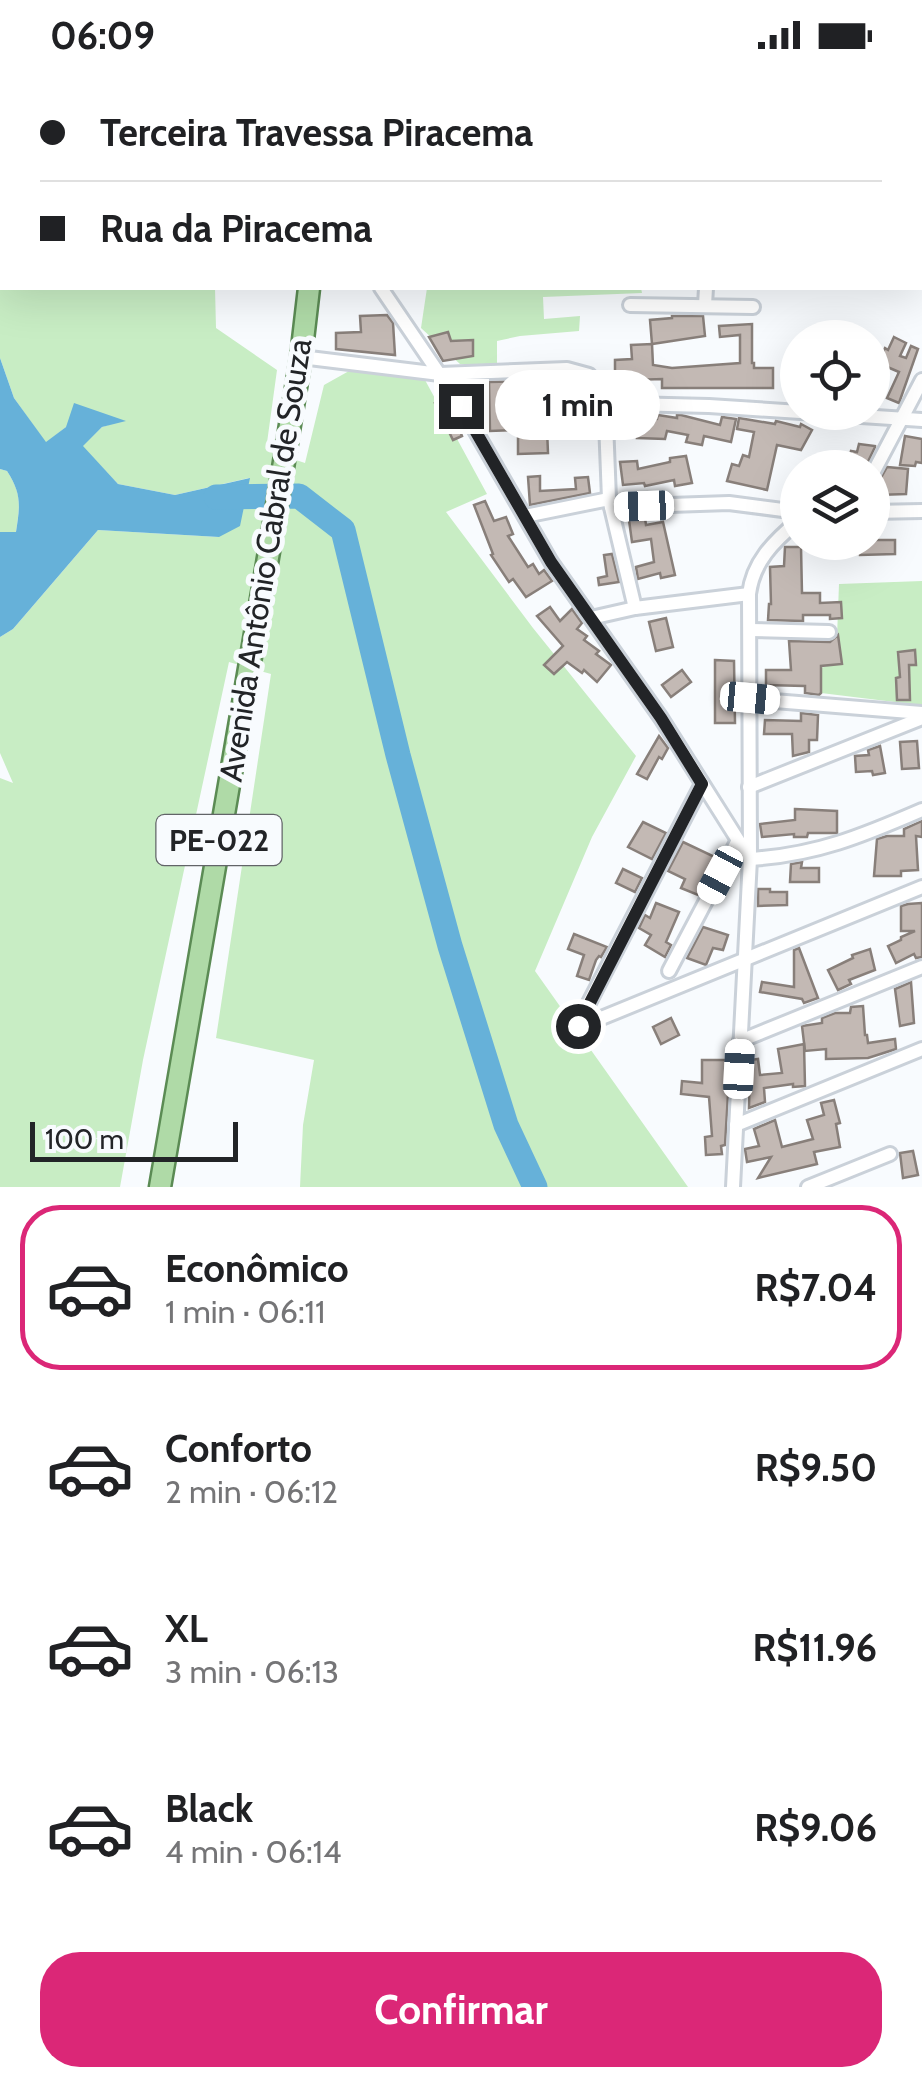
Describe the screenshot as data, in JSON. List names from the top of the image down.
{
  "streets": {
    "main road": ["Avenida Antônio Cabral de Souza", "PE-022"]
  },
  "scale_bar": "100 m",
  "page": {
    "status": "06:09",
    "banner": ["Terceira Travessa Piracema", "Rua da Piracema"],
    "bubble": "1 min",
    "scale": "100 m",
    "list": [
      {
        "name": "Econômico",
        "note": "1 min · 06:11",
        "value": "R$7.04"
      },
      {
        "name": "Conforto",
        "note": "2 min · 06:12",
        "value": "R$9.50"
      },
      {
        "name": "XL",
        "note": "3 min · 06:13",
        "value": "R$11.96"
      },
      {
        "name": "Black",
        "note": "4 min · 06:14",
        "value": "R$9.06"
      }
    ],
    "buttons": "Confirmar"
  }
}
